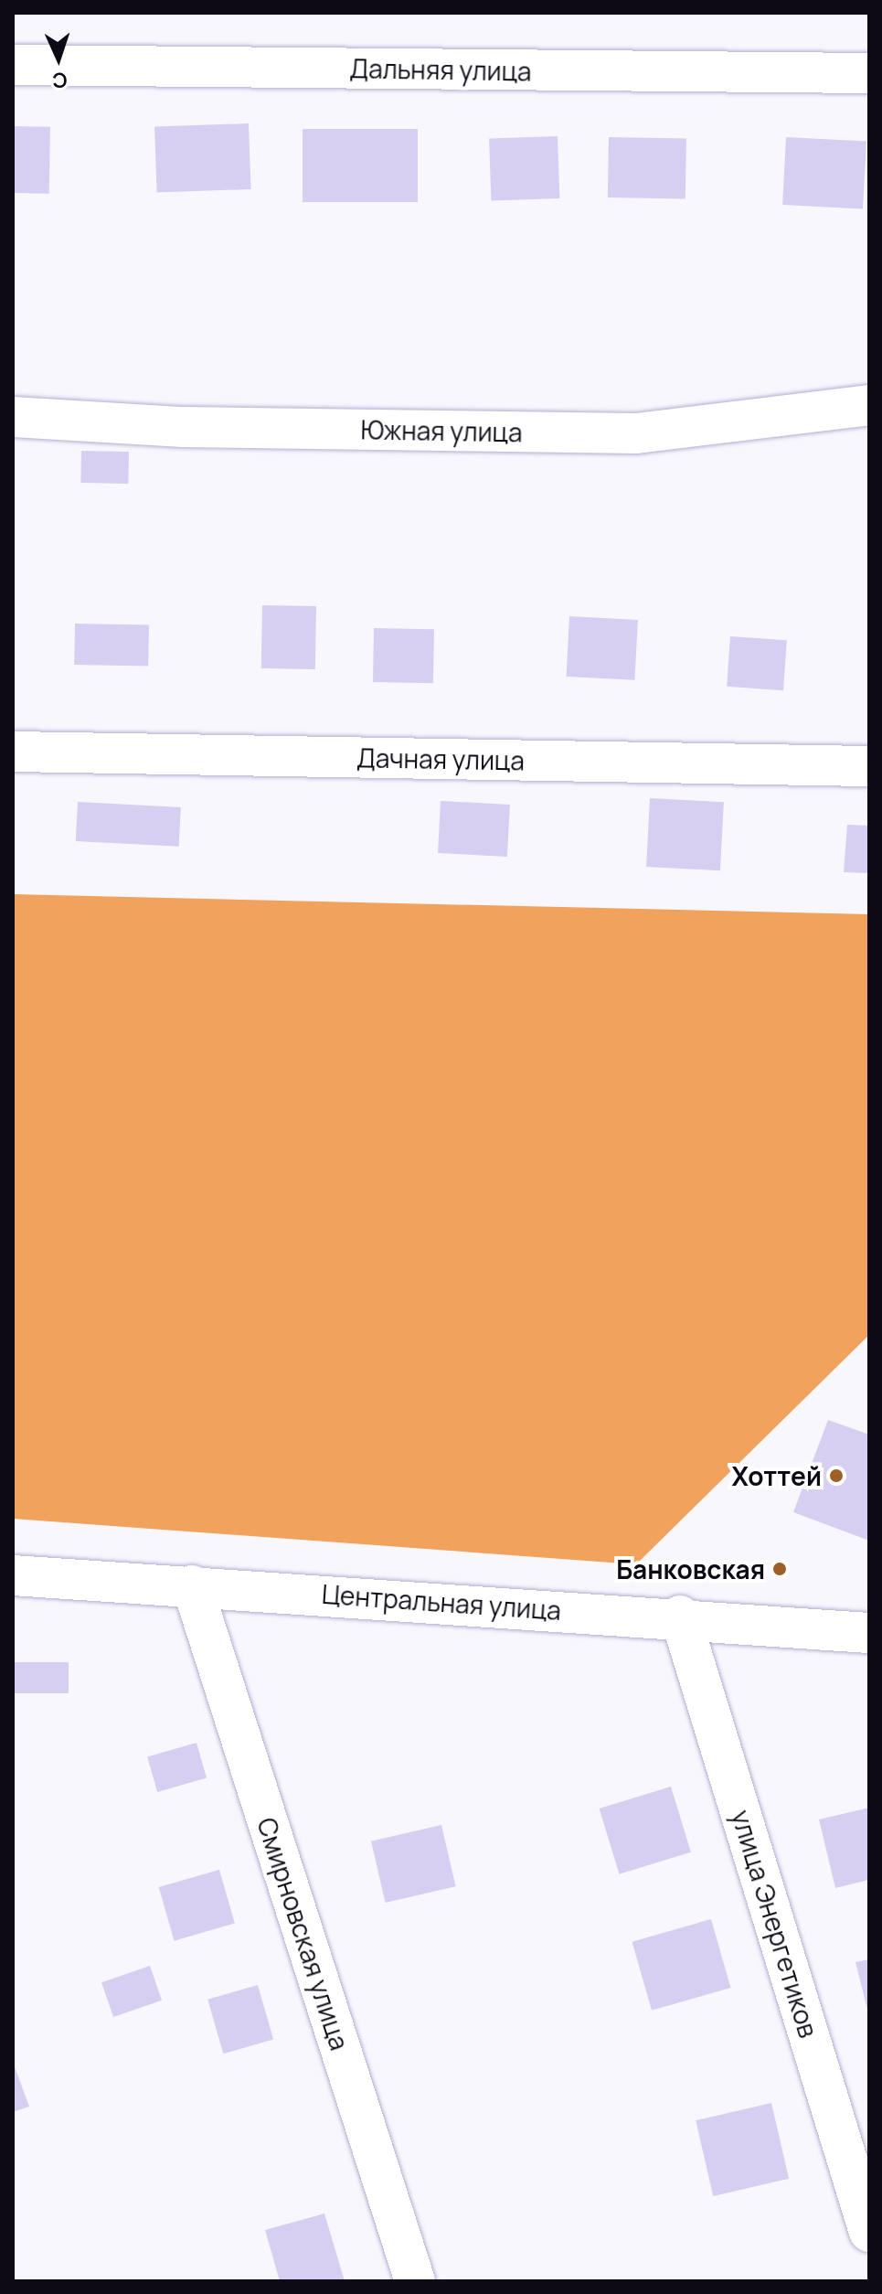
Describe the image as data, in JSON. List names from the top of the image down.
{
  "streets": {
    "street": [
      "Дальняя улица",
      "Южная улица",
      "Дачная улица",
      "Центральная улица",
      "улица Энергетиков",
      "Смирновская улица"
    ]
  },
  "crossings": [
    ["Центральная улица", "улица Энергетиков"],
    ["Центральная улица", "Смирновская улица"]
  ],
  "places": ["Хоттей", "Банковская"],
  "north": "bottom"
}
